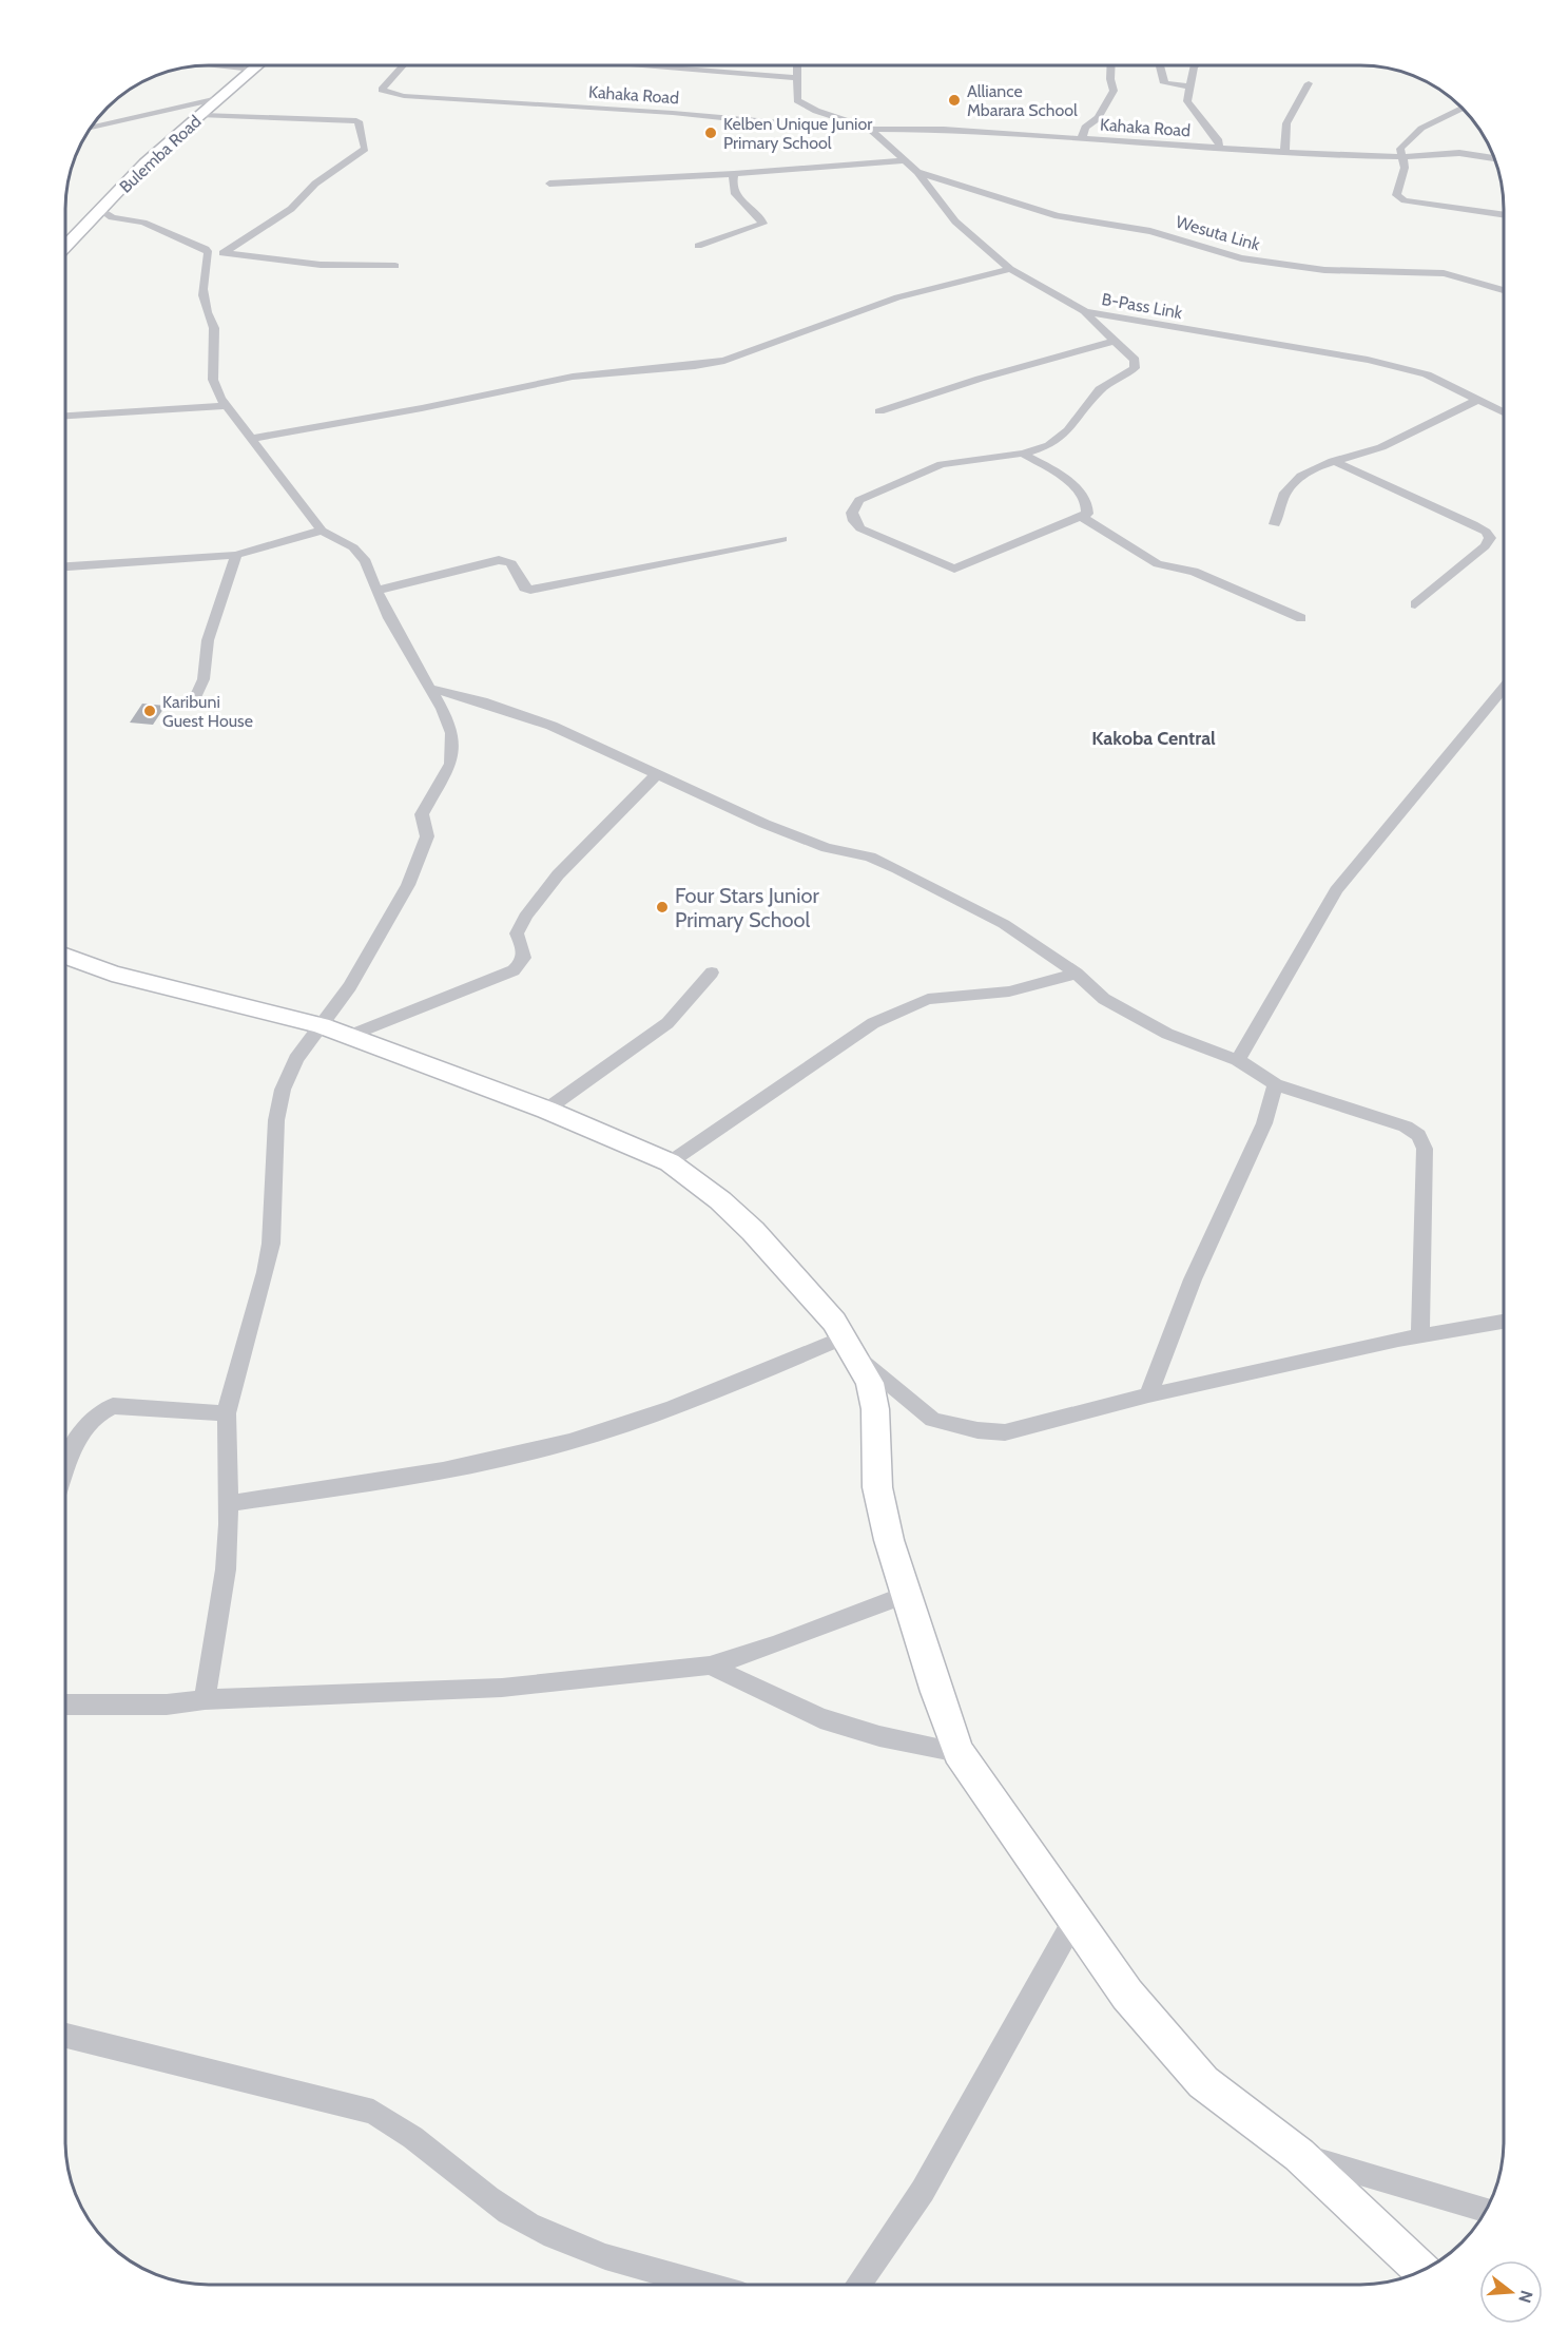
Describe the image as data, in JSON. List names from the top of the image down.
{
  "streets": {
    "street": [
      "Kahaka Road",
      "Bulemba Road",
      "Wesuta Link",
      "B-Pass Link"
    ]
  },
  "crossings": [
    ["Kahaka Road", "B-Pass Link"],
    ["Wesuta Link", "B-Pass Link"]
  ],
  "districts": ["Kakoba Central"],
  "places": [
    "Alliance Mbarara School",
    "Kelben Unique Junior Primary School",
    "Karibuni Guest House",
    "Four Stars Junior Primary School"
  ],
  "north": "right"
}
